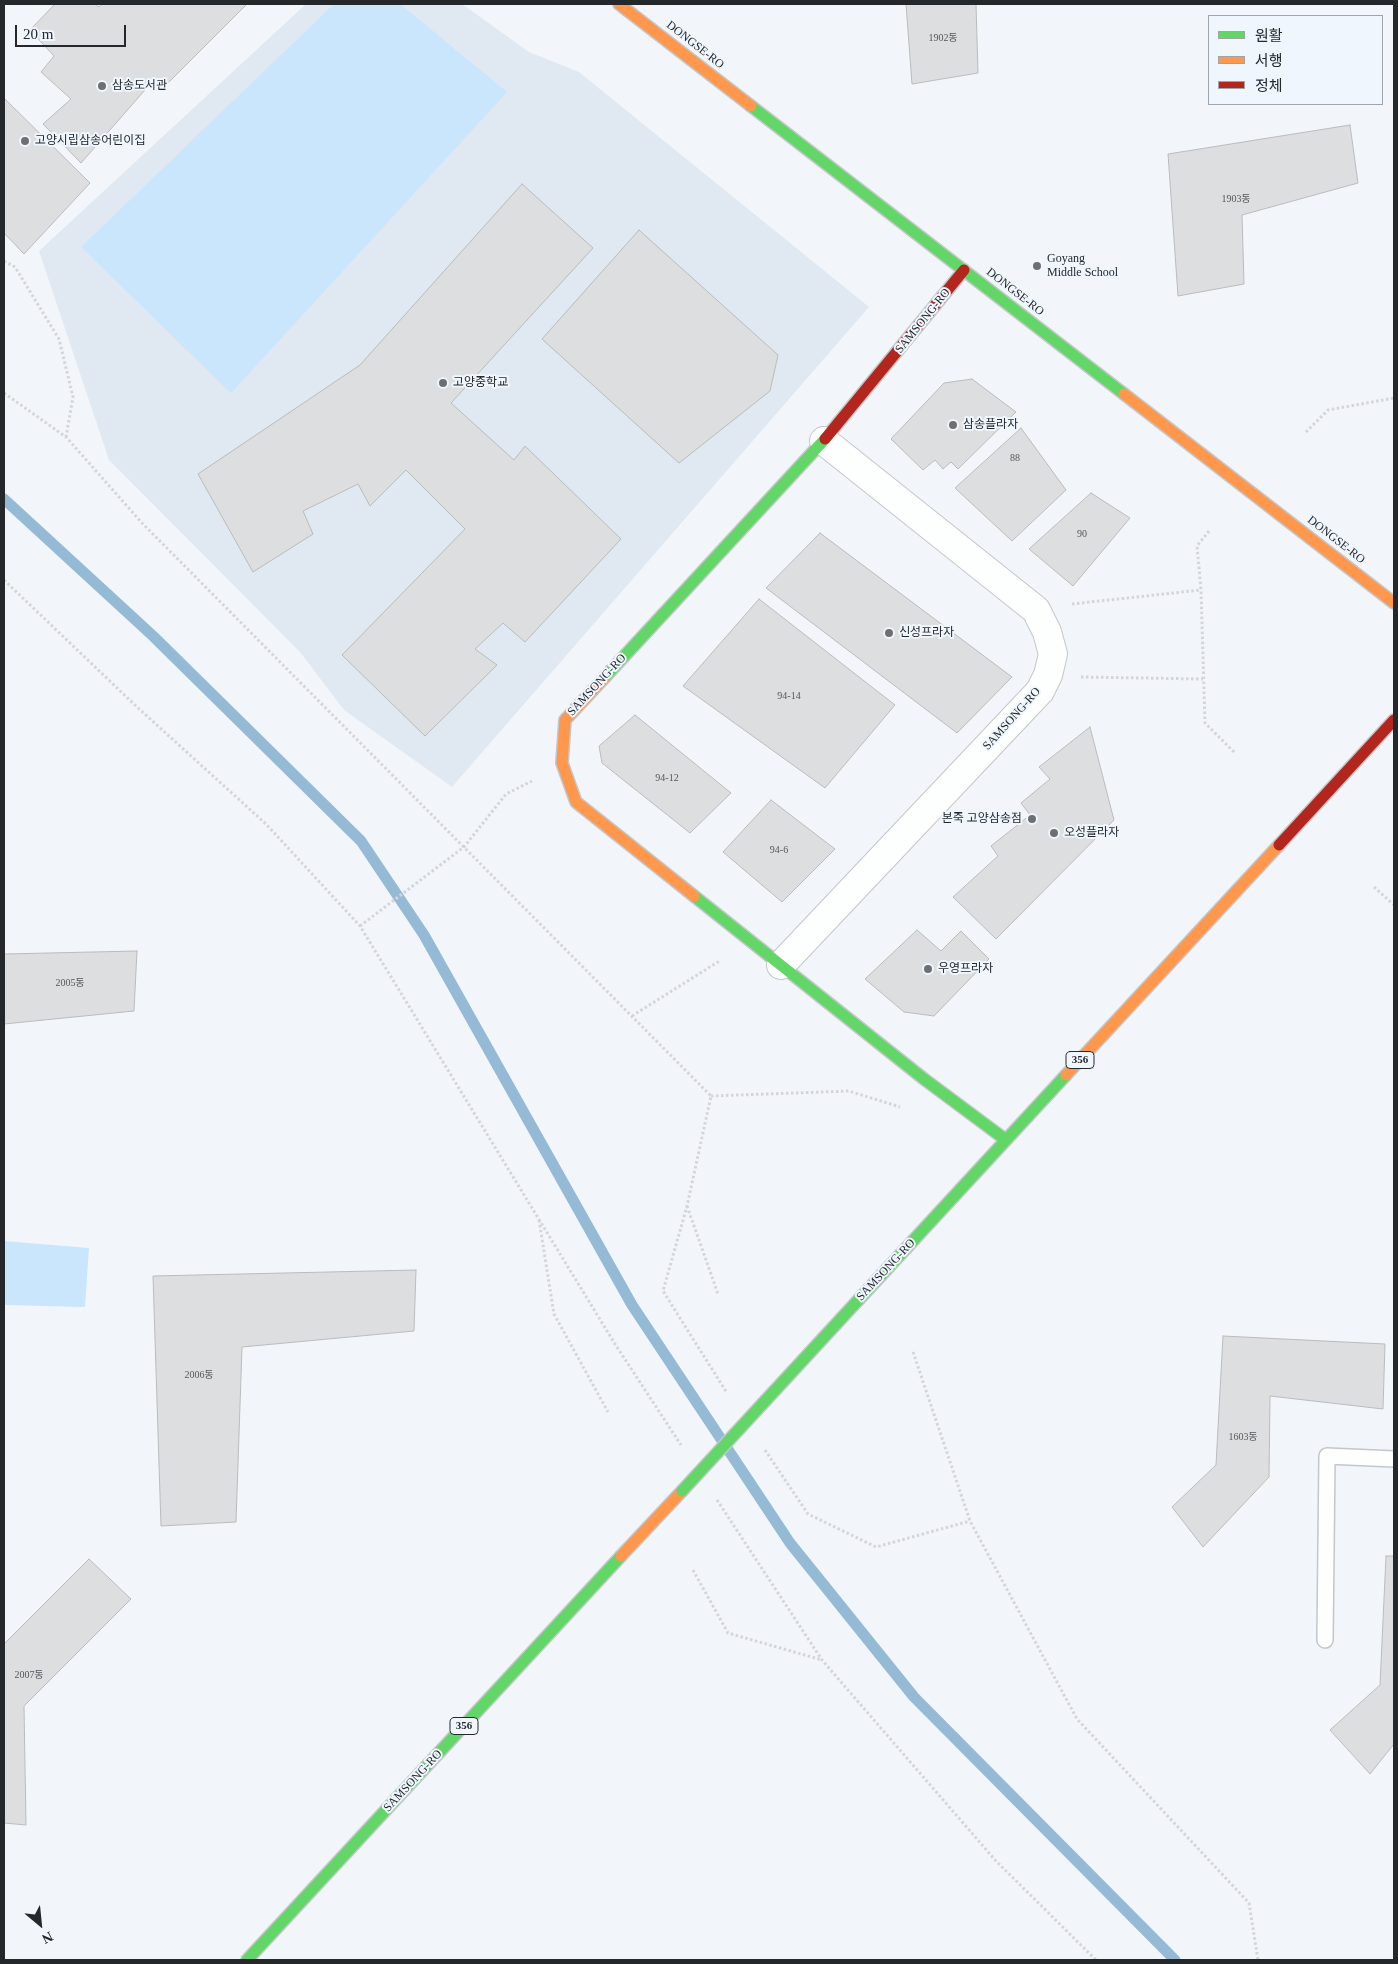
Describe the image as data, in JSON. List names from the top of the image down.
{
  "streets": {
    "main road": ["DONGSE-RO", "SAMSONG-RO", "356"]
  },
  "crossings": [
    ["DONGSE-RO", "SAMSONG-RO"]
  ],
  "places": [
    "삼송도서관",
    "고양시립삼송어린이집",
    "Goyang Middle School",
    "고양중학교",
    "삼송플라자",
    "신성프라자",
    "본죽 고양삼송점",
    "오성플라자",
    "우영프라자"
  ],
  "house_numbers": [
    "1902동",
    "1903동",
    "88",
    "90",
    "94-14",
    "94-12",
    "94-6",
    "2005동",
    "2006동",
    "1603동",
    "2007동"
  ],
  "legend": ["원활", "서행", "정체"],
  "scale_bar": "20 m",
  "north": "bottom right"
}
